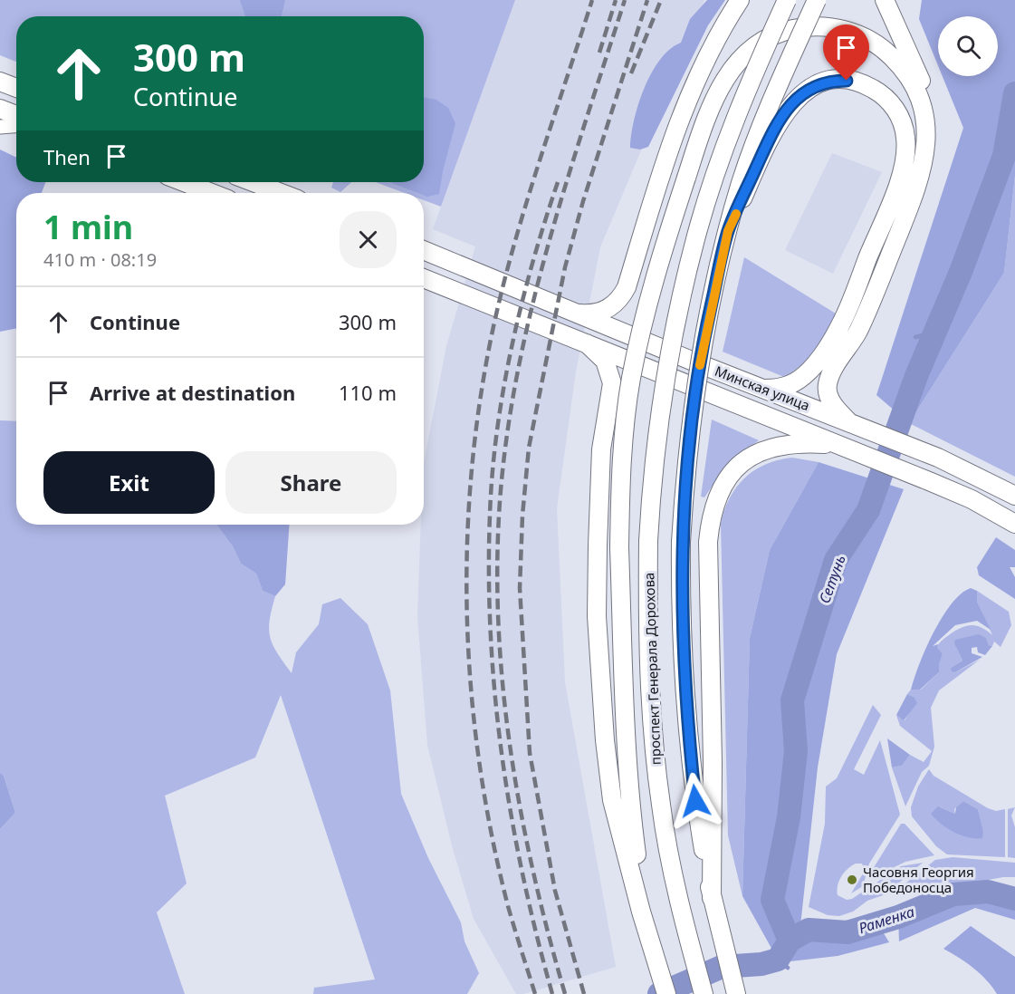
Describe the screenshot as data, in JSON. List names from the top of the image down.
{
  "streets": {
    "main road": ["Минская улица", "проспект Генерала Дорохова"]
  },
  "water": ["Сетунь", "Раменка"],
  "places": ["Часовня Георгия Победоносца"],
  "page": {
    "turn": ["300 m", "Continue"],
    "then": "Then",
    "heading": ["1 min", "410 m · 08:19"],
    "list": [
      {
        "name": "Continue",
        "value": "300 m"
      },
      {
        "name": "Arrive at destination",
        "value": "110 m"
      }
    ],
    "buttons": ["Exit", "Share"]
  }
}
